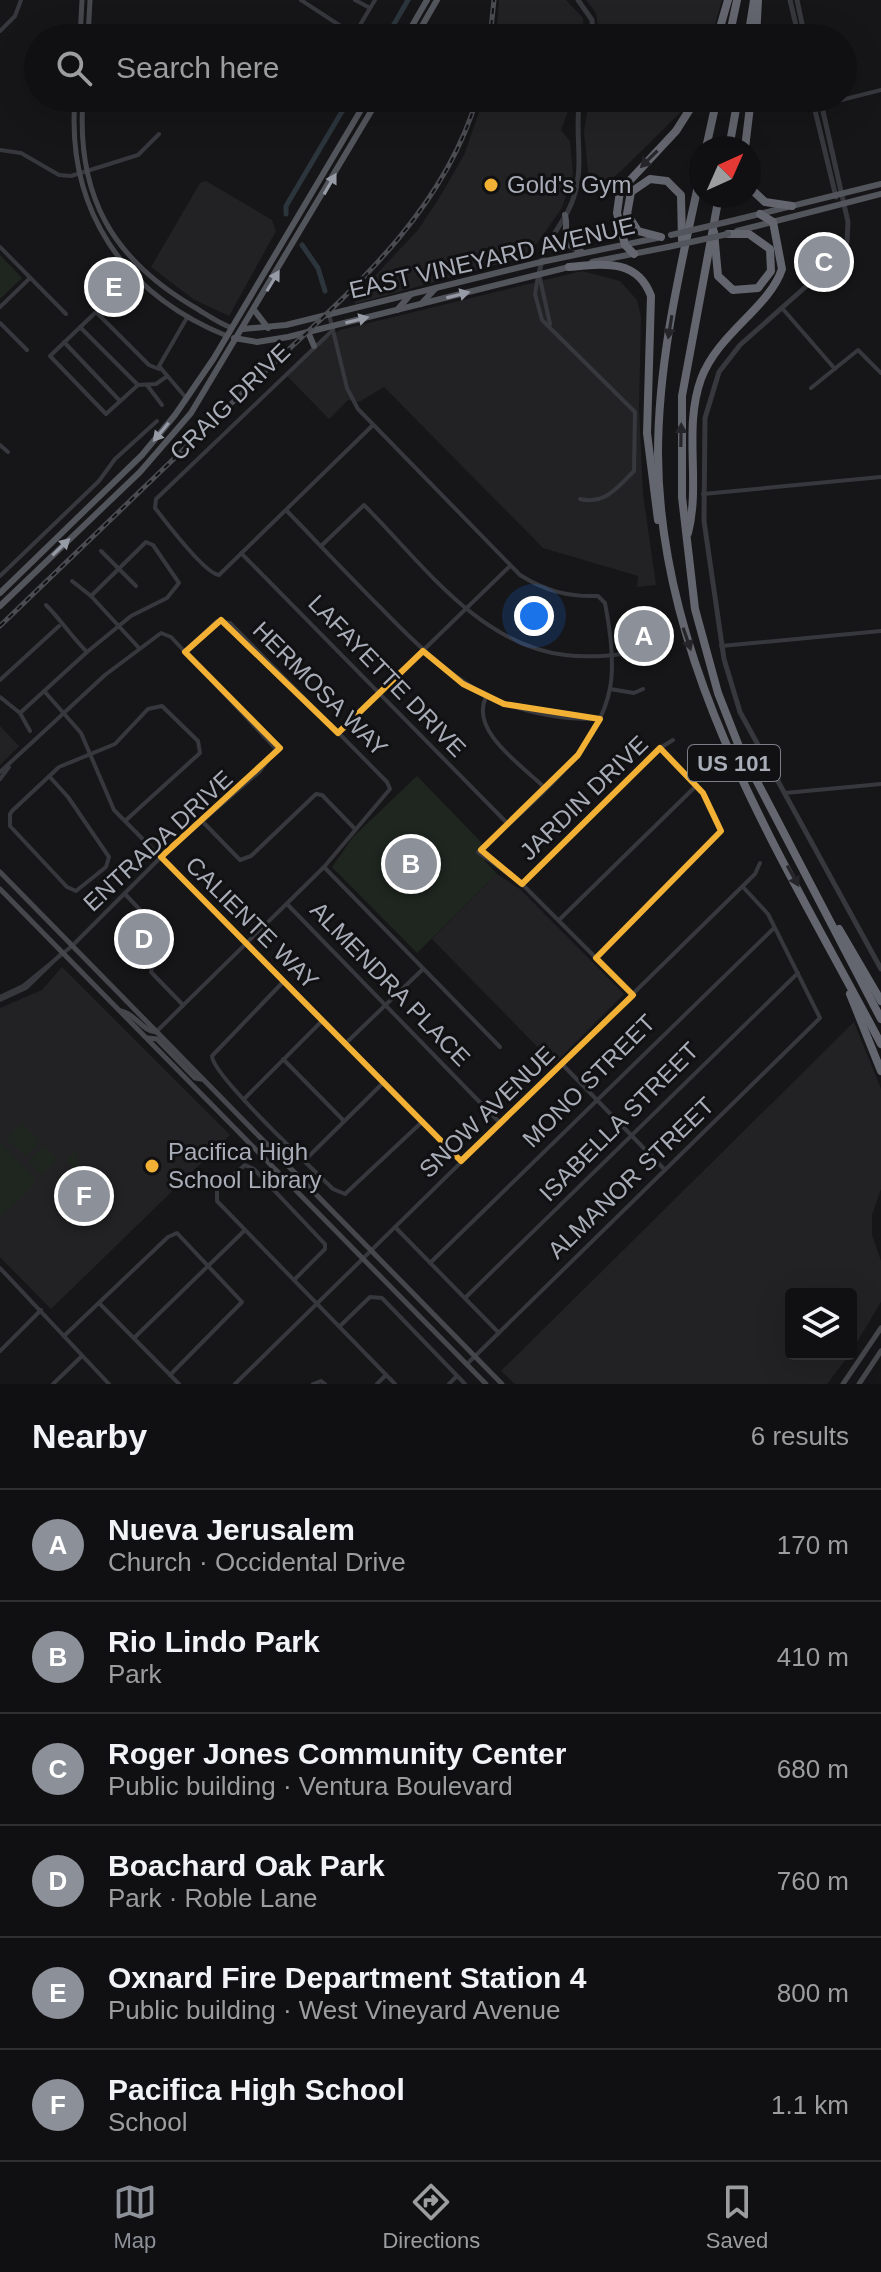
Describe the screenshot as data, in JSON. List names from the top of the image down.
{
  "streets": {
    "highway": ["US 101"],
    "main road": ["EAST VINEYARD AVENUE"],
    "street": [
      "CRAIG DRIVE",
      "LAFAYETTE DRIVE",
      "HERMOSA WAY",
      "JARDIN DRIVE",
      "ENTRADA DRIVE",
      "CALIENTE WAY",
      "ALMENDRA PLACE",
      "MONO STREET",
      "SNOW AVENUE",
      "ISABELLA STREET",
      "ALMANOR STREET"
    ]
  },
  "crossings": [
    ["EAST VINEYARD AVENUE", "CRAIG DRIVE"],
    ["CRAIG DRIVE", "LAFAYETTE DRIVE"],
    ["HERMOSA WAY", "ENTRADA DRIVE"],
    ["ENTRADA DRIVE", "CALIENTE WAY"],
    ["CALIENTE WAY", "SNOW AVENUE"],
    ["ALMENDRA PLACE", "SNOW AVENUE"],
    ["ISABELLA STREET", "ALMANOR STREET"]
  ],
  "places": ["Gold's Gym", "Pacifica High School Library"],
  "north": "top right",
  "page": {
    "search": "Search here",
    "pins": [
      "C",
      "E",
      "A",
      "B",
      "D",
      "F"
    ],
    "heading": ["Nearby", "6 results"],
    "list": [
      {
        "mark": "A",
        "name": "Nueva Jerusalem",
        "note": "Church · Occidental Drive",
        "value": "170 m"
      },
      {
        "mark": "B",
        "name": "Rio Lindo Park",
        "note": "Park",
        "value": "410 m"
      },
      {
        "mark": "C",
        "name": "Roger Jones Community Center",
        "note": "Public building · Ventura Boulevard",
        "value": "680 m"
      },
      {
        "mark": "D",
        "name": "Boachard Oak Park",
        "note": "Park · Roble Lane",
        "value": "760 m"
      },
      {
        "mark": "E",
        "name": "Oxnard Fire Department Station 4",
        "note": "Public building · West Vineyard Avenue",
        "value": "800 m"
      },
      {
        "mark": "F",
        "name": "Pacifica High School",
        "note": "School",
        "value": "1.1 km"
      }
    ],
    "nav": ["Map", "Directions", "Saved"]
  }
}
